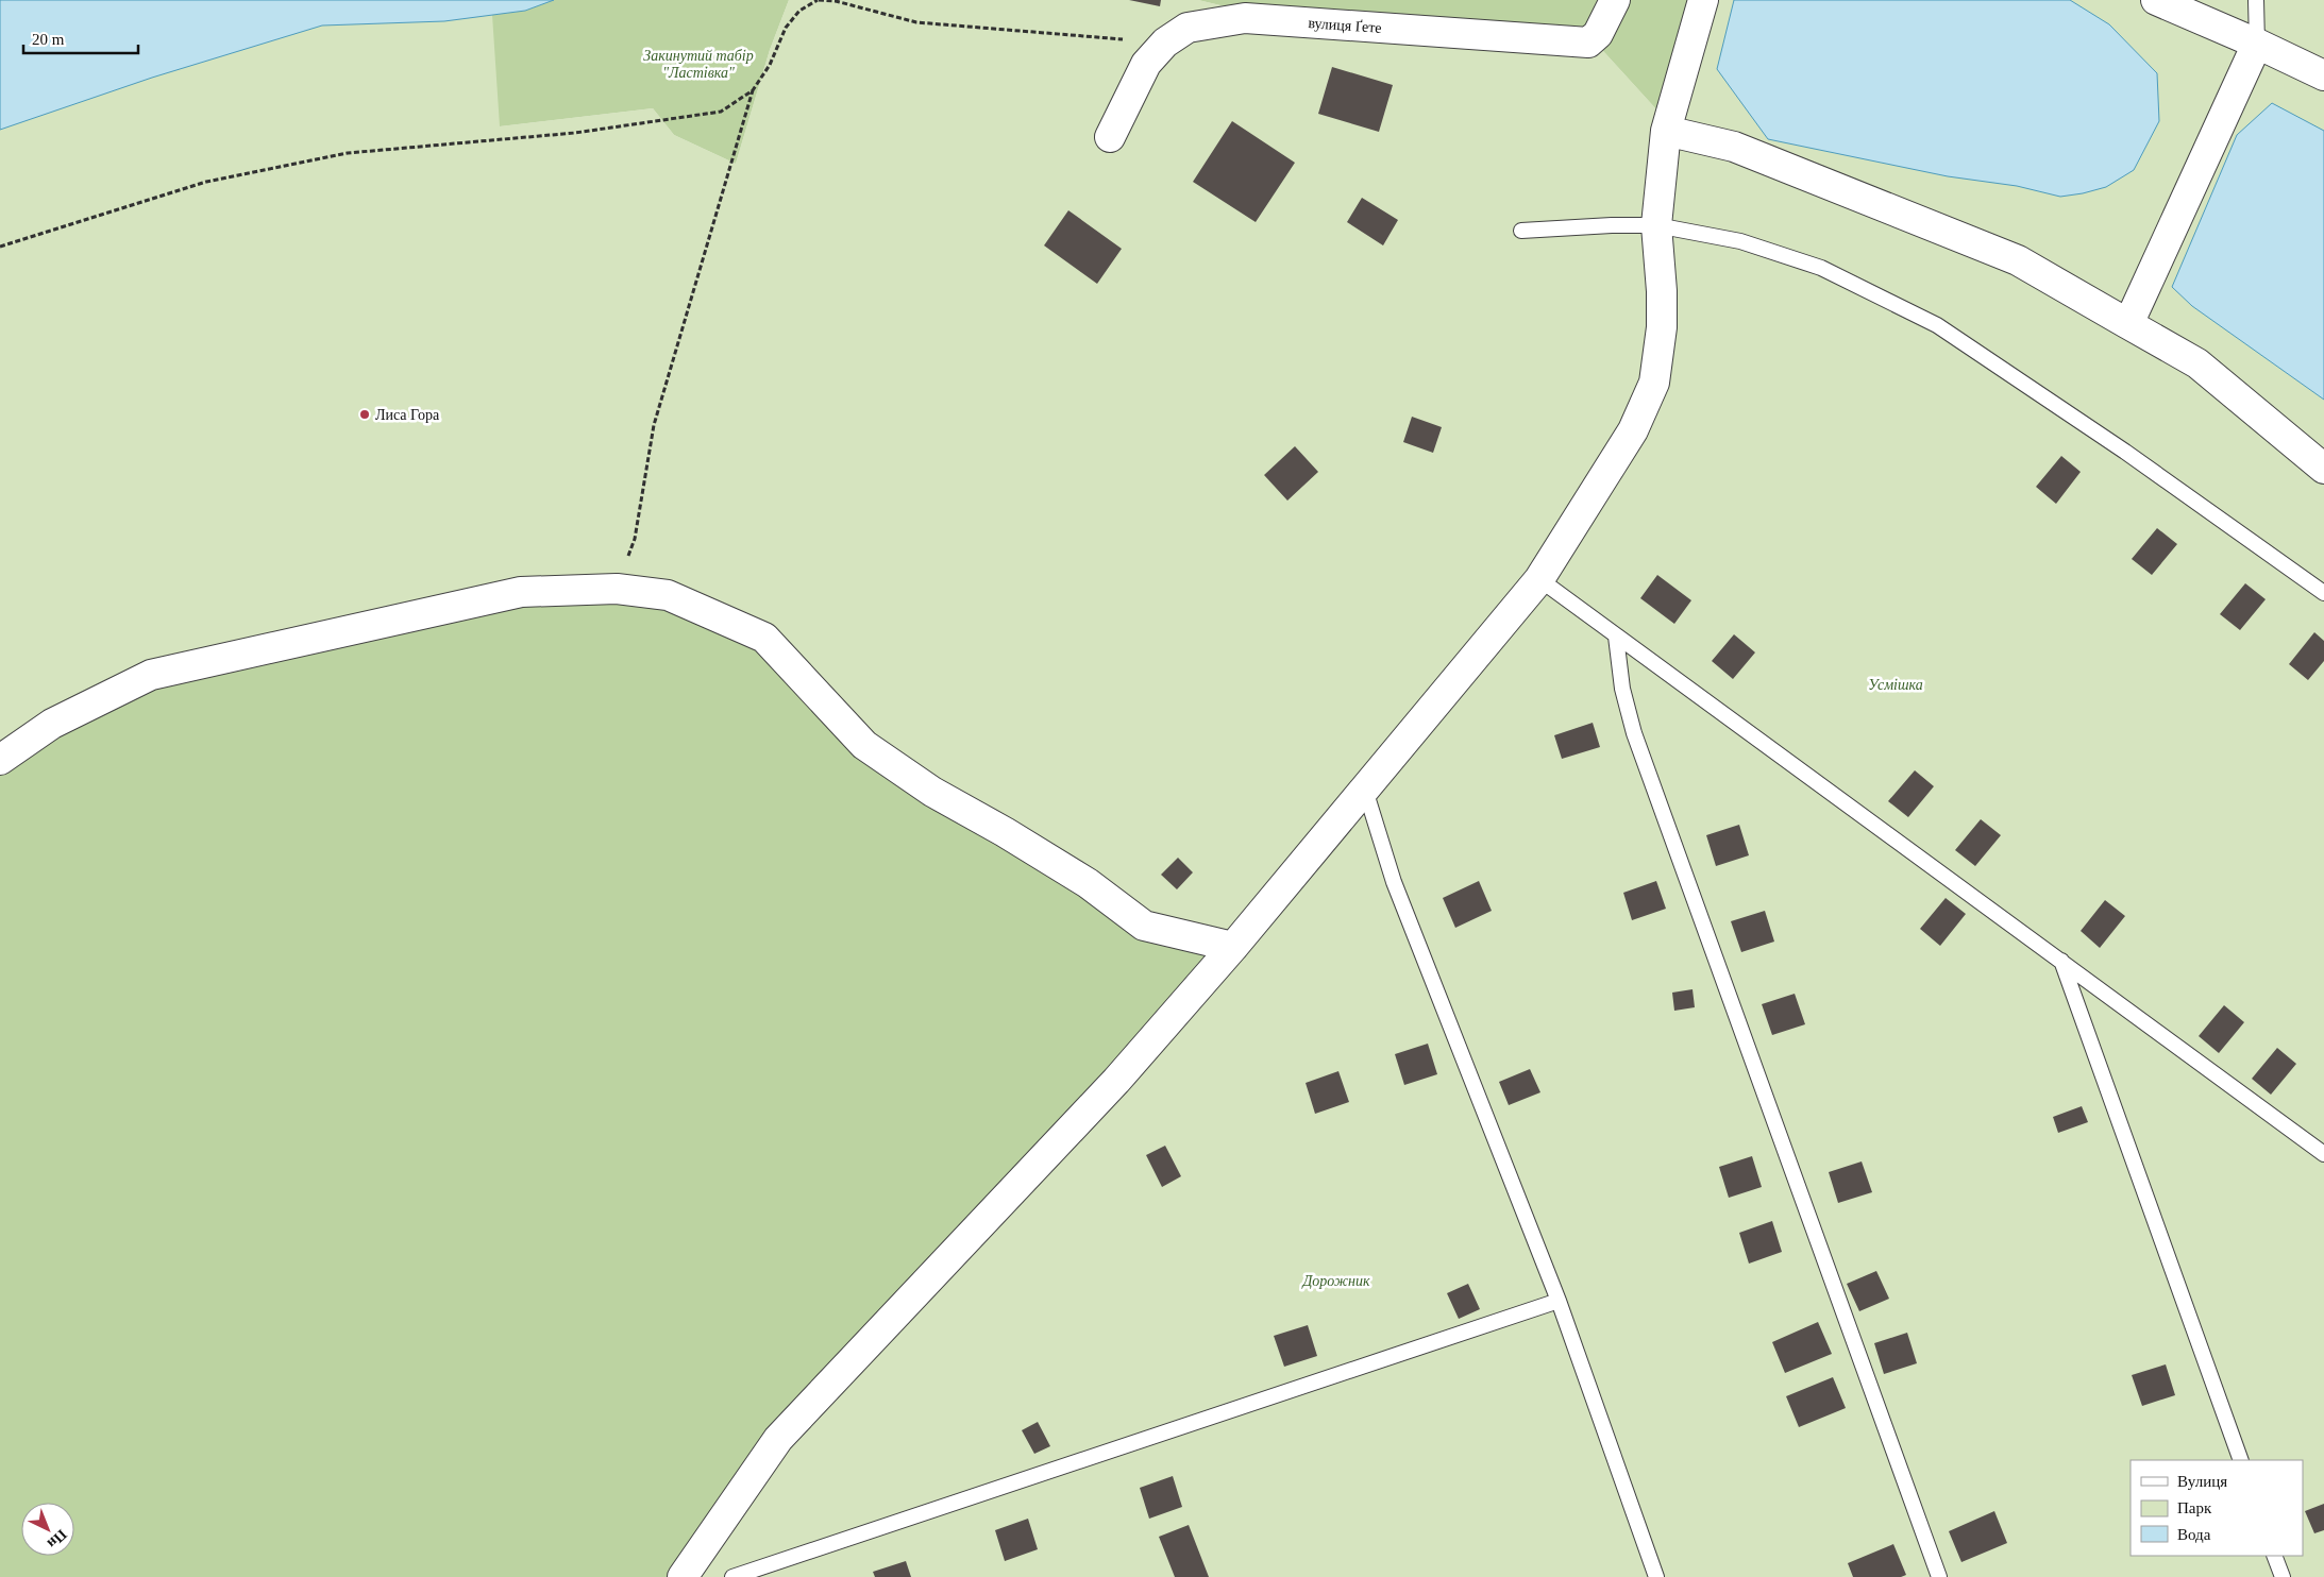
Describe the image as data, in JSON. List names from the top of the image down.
{
  "streets": {
    "street": ["вулиця Ґете"]
  },
  "parks": ["Закинутий табір \"Ластівка\"", "Усмішка", "Дорожник"],
  "places": ["Лиса Гора"],
  "legend": ["Вулиця", "Парк", "Вода"],
  "scale_bar": "20 m",
  "north": "bottom right"
}
